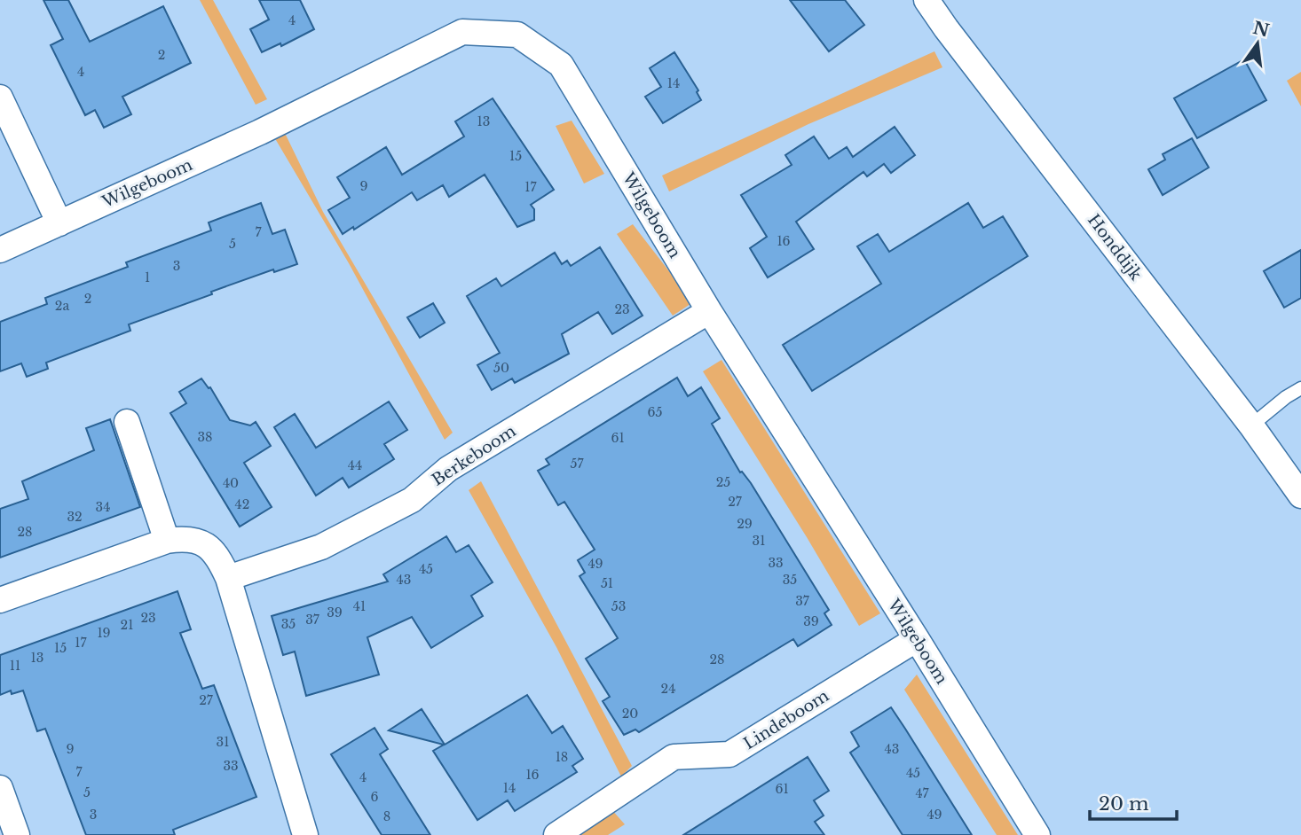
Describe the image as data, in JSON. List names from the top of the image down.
{
  "streets": {
    "street": [
      "Wilgeboom",
      "Honddijk",
      "Berkeboom",
      "Lindeboom"
    ]
  },
  "crossings": [
    ["Wilgeboom", "Berkeboom"],
    ["Wilgeboom", "Lindeboom"]
  ],
  "house_numbers": [
    "4",
    "2",
    "4",
    "14",
    "13",
    "15",
    "9",
    "17",
    "7",
    "16",
    "5",
    "3",
    "1",
    "2",
    "2a",
    "23",
    "50",
    "65",
    "38",
    "61",
    "57",
    "44",
    "25",
    "40",
    "27",
    "42",
    "34",
    "32",
    "29",
    "28",
    "31",
    "33",
    "49",
    "45",
    "43",
    "35",
    "51",
    "37",
    "41",
    "53",
    "39",
    "23",
    "37",
    "39",
    "35",
    "21",
    "19",
    "17",
    "15",
    "13",
    "28",
    "11",
    "24",
    "27",
    "20",
    "31",
    "9",
    "43",
    "18",
    "33",
    "7",
    "45",
    "16",
    "4",
    "14",
    "61",
    "5",
    "47",
    "6",
    "3",
    "49",
    "8"
  ],
  "scale_bar": "20 m",
  "north": "top"
}
